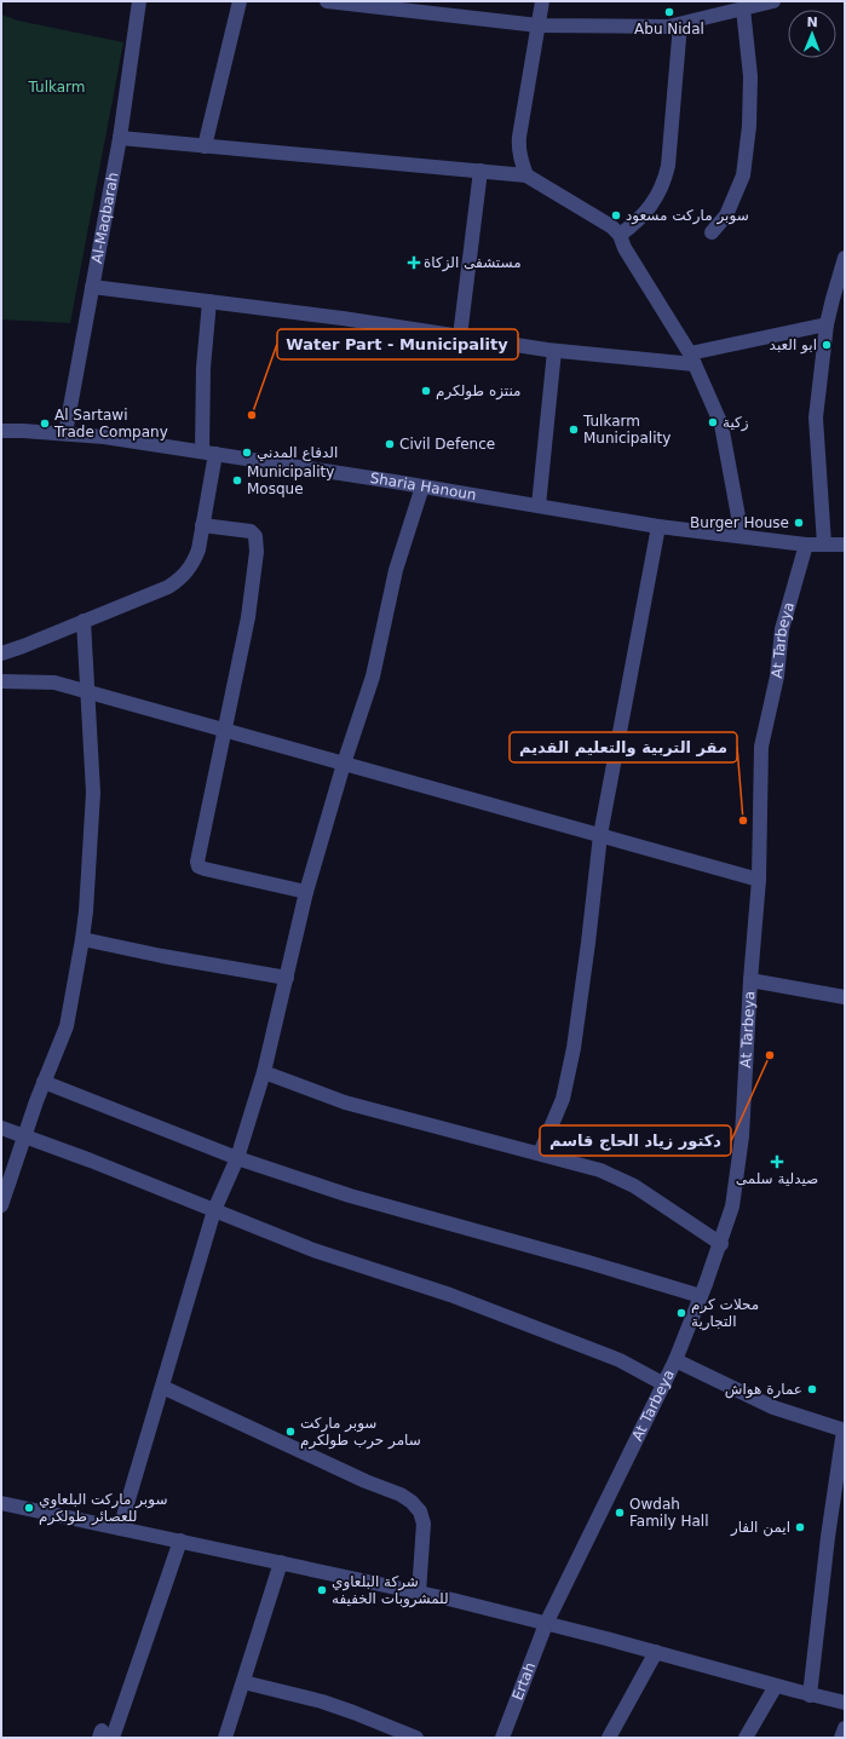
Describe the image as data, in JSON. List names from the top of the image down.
{
  "streets": {
    "street": [
      "Al-Maqbarah",
      "Sharia Hanoun",
      "At Tarbeya",
      "Ertah"
    ]
  },
  "crossings": [
    ["Al-Maqbarah", "Sharia Hanoun"],
    ["Sharia Hanoun", "At Tarbeya"],
    ["At Tarbeya", "Ertah"]
  ],
  "parks": ["Tulkarm"],
  "places": {
    "other": [
      "Abu Nidal",
      "سوبر ماركت مسعود",
      "ابو العبد",
      "منتزه طولكرم",
      "Water Part - Municipality",
      "زكية",
      "Al Sartawi Trade Company",
      "Tulkarm Municipality",
      "Civil Defence",
      "الدفاع المدني",
      "Municipality Mosque",
      "Burger House",
      "مقر التربية والتعليم القديم",
      "دكتور زياد الحاج قاسم",
      "محلات كرم التجارية",
      "عمارة هواش",
      "سوبر ماركت سامر حرب طولكرم",
      "سوبر ماركت البلعاوي للعصائر طولكرم",
      "Owdah Family Hall",
      "ايمن الفار",
      "شركة البلعاوي للمشروبات الخفيفه"
    ],
    "health": ["مستشفى الزكاة", "صيدلية سلمى"]
  },
  "north": "top"
}
